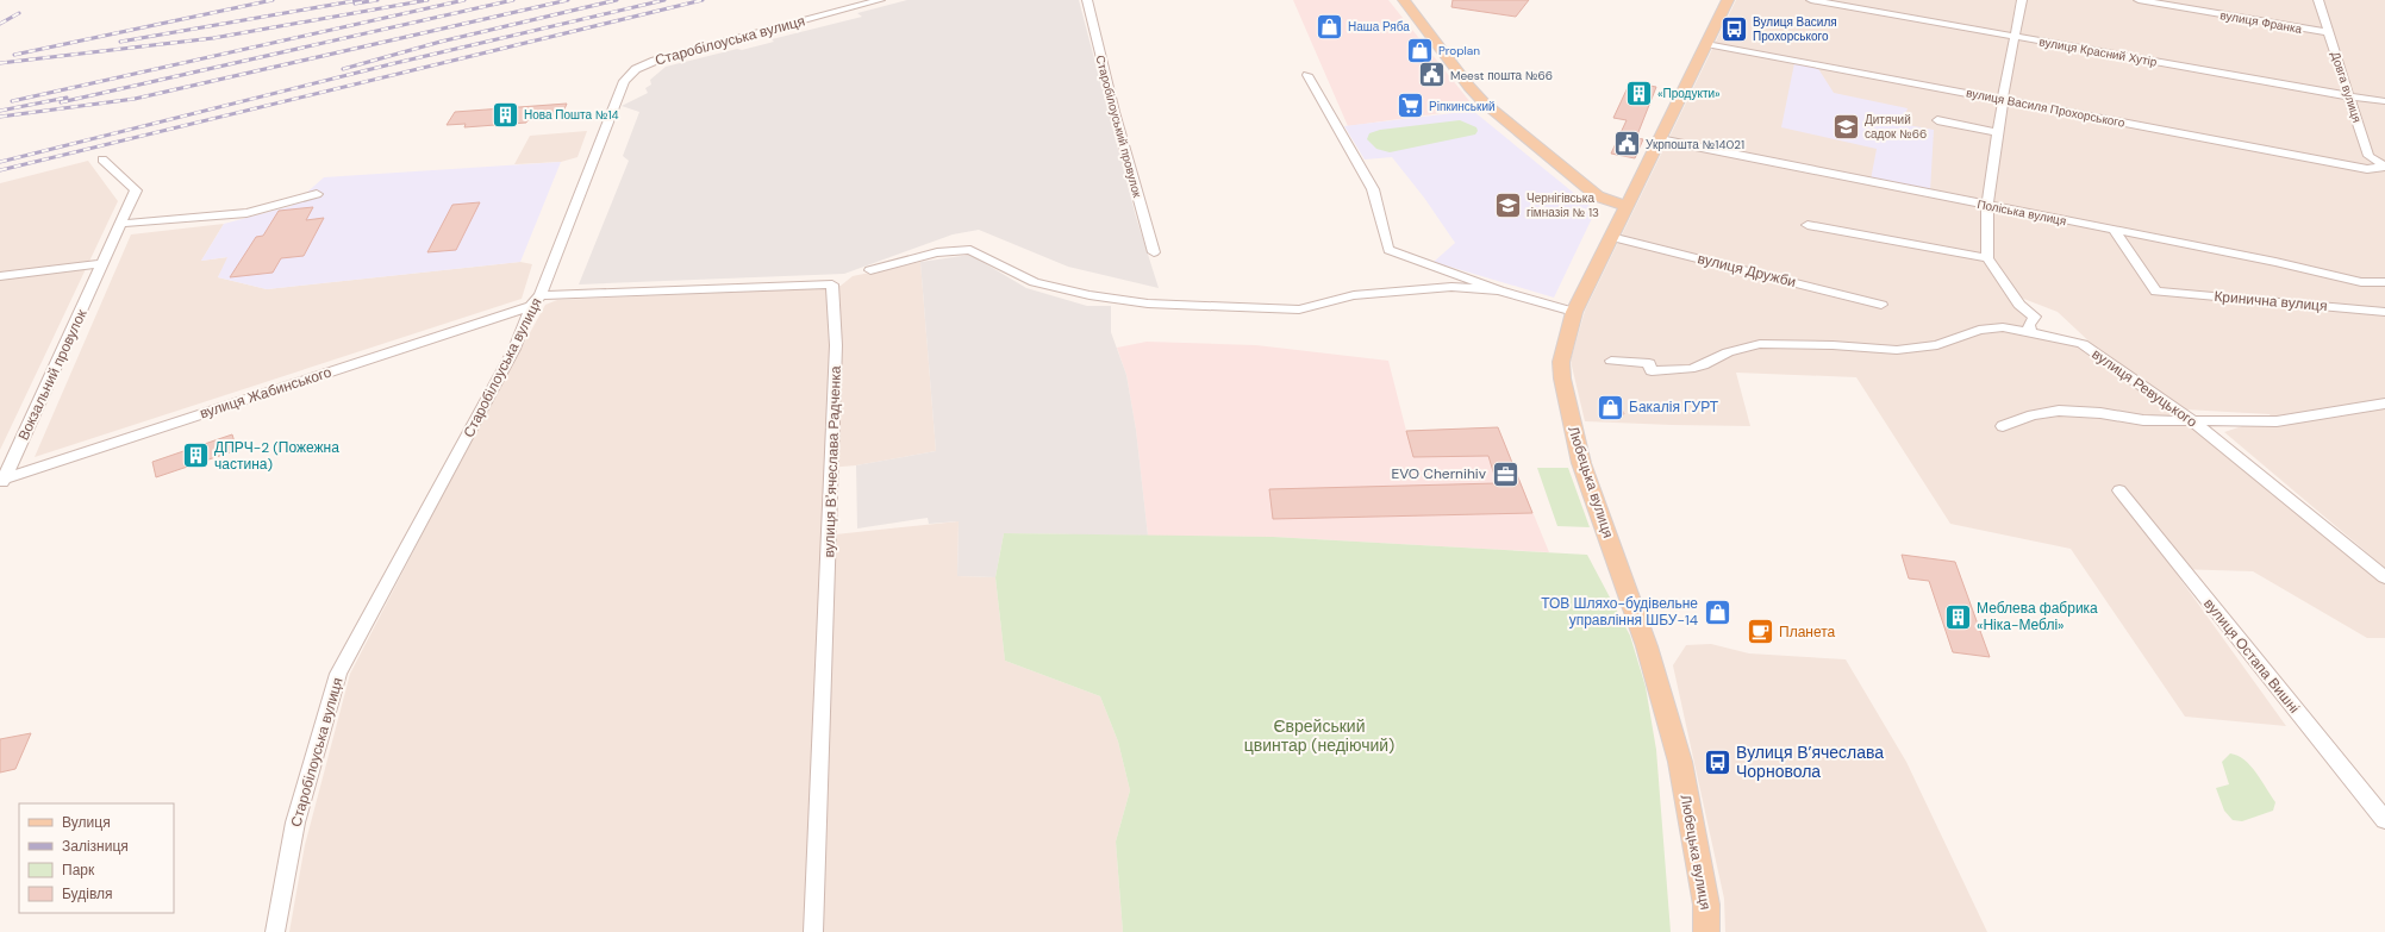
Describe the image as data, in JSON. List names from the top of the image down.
{
  "streets": {
    "main road": ["Любецька вулиця"],
    "street": [
      "вулиця Франка",
      "Старобілоуська вулиця",
      "вулиця Красний Хутір",
      "Довга вулиця",
      "вулиця Василя Прохорського",
      "Старобілоуський провулок",
      "Поліська вулиця",
      "вулиця Дружби",
      "Кринична вулиця",
      "Вокзальний провулок",
      "вулиця Ревуцького",
      "вулиця Жабинського",
      "вулиця Вʼячеслава Радченка",
      "вулиця Остапа Вишні"
    ]
  },
  "crossings": [
    ["вулиця Франка", "Довга вулиця"],
    ["Старобілоуська вулиця", "вулиця Жабинського"],
    ["Старобілоуська вулиця", "вулиця Вʼячеслава Радченка"],
    ["вулиця Красний Хутір", "Довга вулиця"],
    ["Довга вулиця", "вулиця Василя Прохорського"],
    ["вулиця Василя Прохорського", "Любецька вулиця"],
    ["Поліська вулиця", "Кринична вулиця"],
    ["Поліська вулиця", "Любецька вулиця"],
    ["вулиця Дружби", "Любецька вулиця"],
    ["Вокзальний провулок", "вулиця Жабинського"],
    ["вулиця Жабинського", "вулиця Вʼячеслава Радченка"]
  ],
  "parks": ["Єврейський цвинтар (недіючий)"],
  "places": {
    "shop": [
      "Наша Ряба",
      "Proplan",
      "Бакалія ГУРТ",
      "ТОВ Шляхо-будівельне управління ШБУ-14"
    ],
    "bus stop": ["Вулиця Василя Прохорського", "Вулиця В’ячеслава Чорновола"],
    "public building": ["Meest пошта №66", "Укрпошта №14021"],
    "building": [
      "«Продукти»",
      "Нова Пошта №14",
      "ДПРЧ-2 (Пожежна частина)",
      "Меблева фабрика «Ніка-Меблі»"
    ],
    "supermarket": ["Ріпкинський"],
    "school or university": ["Дитячий садок №66", "Чернігівська гімназія № 13"],
    "office": ["EVO Chernihiv"],
    "cafe": ["Планета"]
  },
  "legend": [
    "Вулиця",
    "Залізниця",
    "Парк",
    "Будівля"
  ]
}
